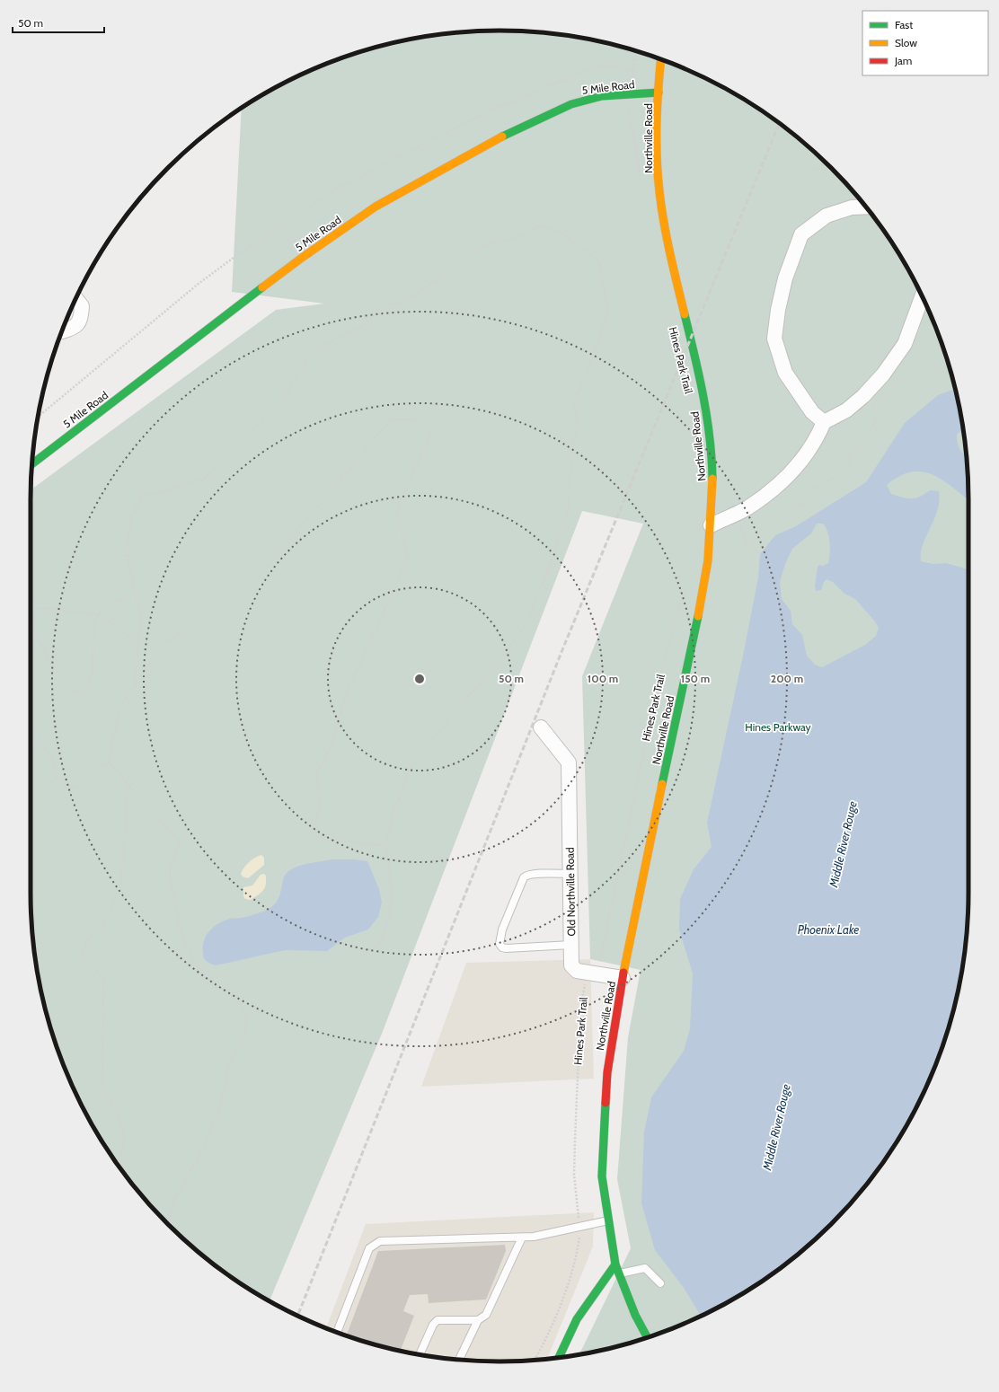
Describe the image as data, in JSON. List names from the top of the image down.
{
  "streets": {
    "street": ["5 Mile Road", "Northville Road", "Old Northville Road"],
    "path": ["Hines Park Trail"]
  },
  "crossings": [
    ["5 Mile Road", "Northville Road"],
    ["Northville Road", "Old Northville Road"],
    ["Hines Park Trail", "Old Northville Road"]
  ],
  "water": ["Middle River Rouge", "Phoenix Lake"],
  "parks": ["Hines Parkway"],
  "legend": ["Fast", "Slow", "Jam"],
  "scale_bar": "50 m",
  "rings": [
    "50 m",
    "100 m",
    "150 m",
    "200 m"
  ]
}
